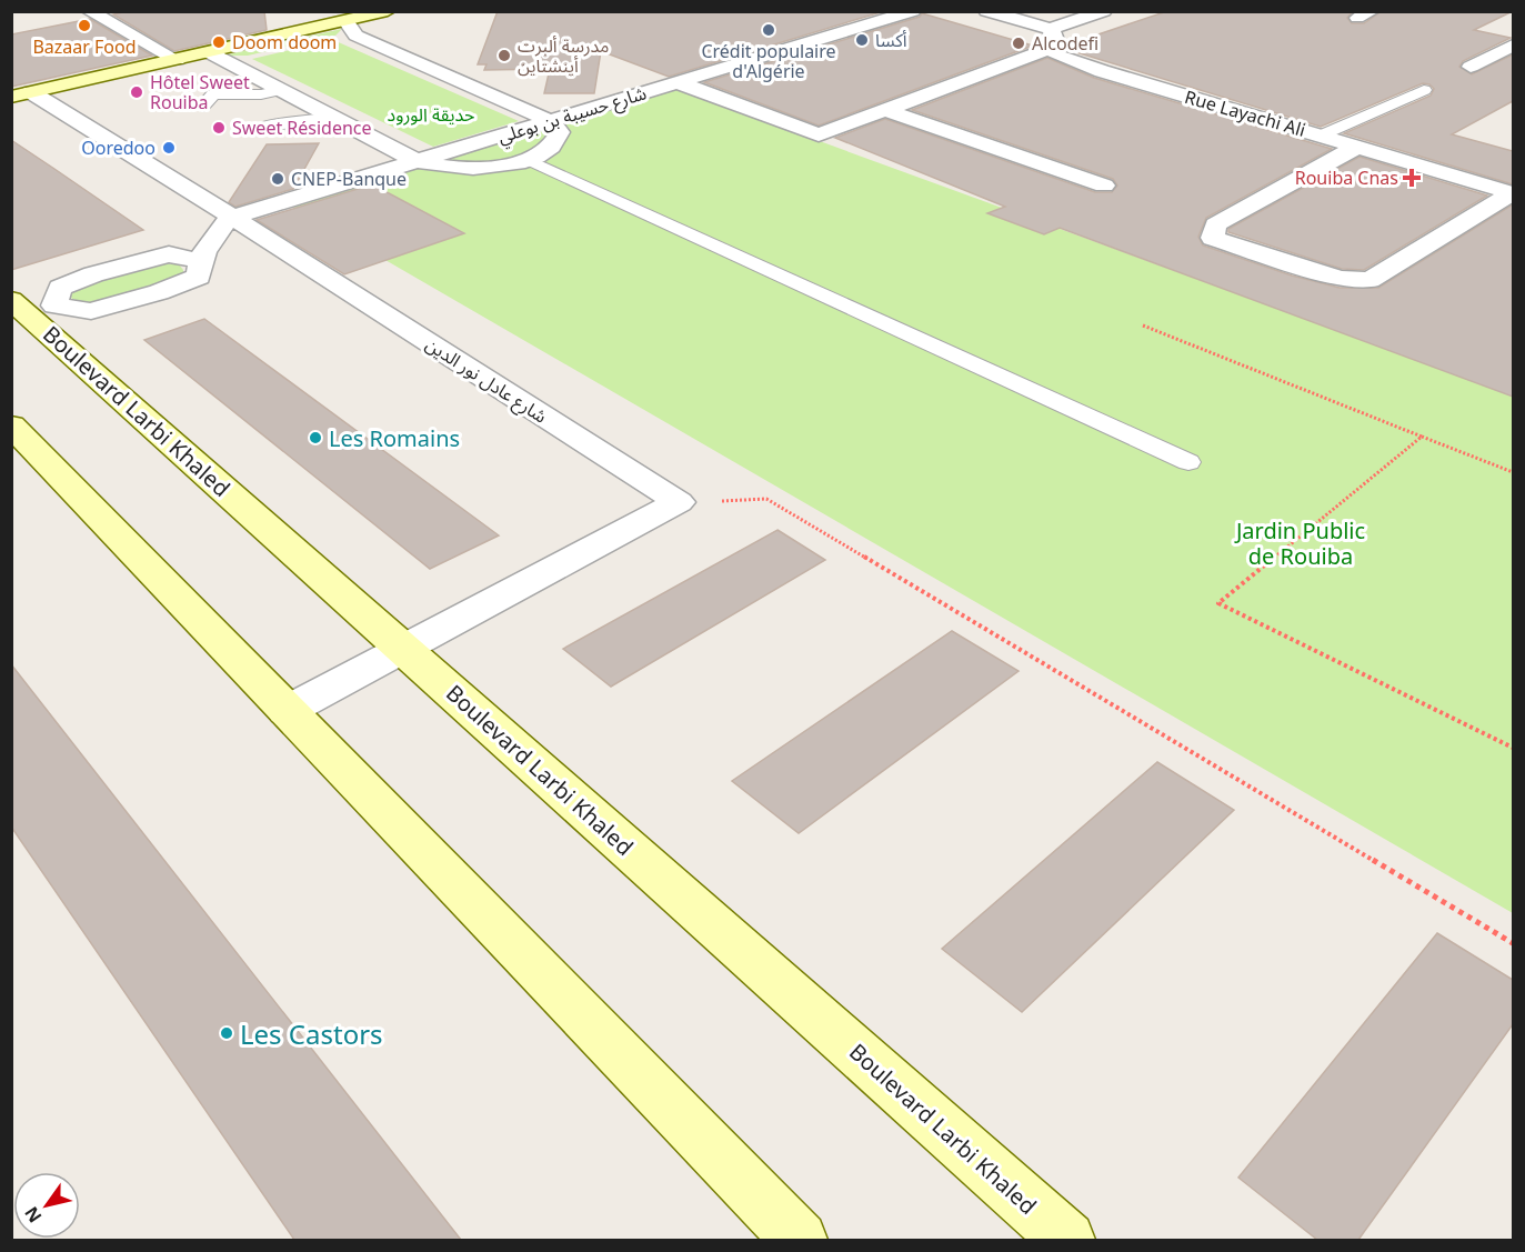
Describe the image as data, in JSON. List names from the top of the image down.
{
  "streets": {
    "main road": ["Boulevard Larbi Khaled"],
    "street": ["Rue Layachi Ali", "شارع حسيبة بن بوعلي", "شارع عادل نور الدين"]
  },
  "crossings": [
    ["شارع حسيبة بن بوعلي", "شارع عادل نور الدين"]
  ],
  "parks": ["حديقة الورود", "Jardin Public de Rouiba"],
  "places": {
    "other": [
      "Bazaar Food",
      "Crédit populaire d'Algérie",
      "أكسا",
      "Doom doom",
      "Alcodefi",
      "مدرسة ألبرت أينشتاين",
      "Hôtel Sweet Rouiba",
      "Sweet Résidence",
      "Ooredoo",
      "CNEP-Banque",
      "Les Romains",
      "Les Castors"
    ],
    "health": ["Rouiba Cnas"]
  },
  "north": "bottom left"
}
